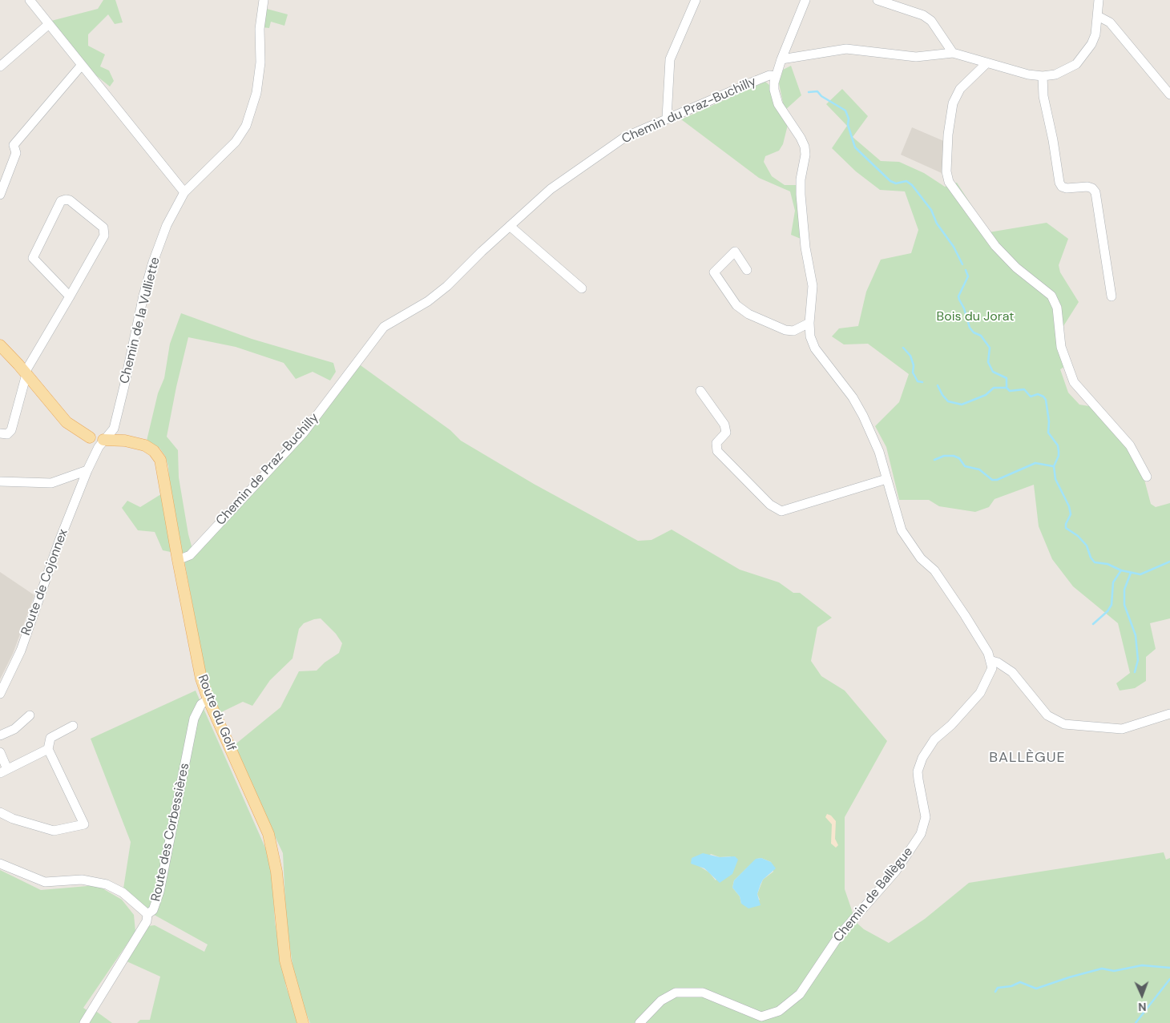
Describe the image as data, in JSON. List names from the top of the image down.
{
  "streets": {
    "main road": ["Route du Golf"],
    "street": [
      "Chemin du Praz-Buchilly",
      "Chemin de la Vulliette",
      "Chemin de Praz-Buchilly",
      "Route de Cojonnex",
      "Route des Corbessières",
      "Chemin de Ballègue"
    ]
  },
  "crossings": [
    ["Chemin du Praz-Buchilly", "Chemin de Praz-Buchilly"],
    ["Chemin de la Vulliette", "Route de Cojonnex"],
    ["Chemin de la Vulliette", "Route du Golf"],
    ["Chemin de Praz-Buchilly", "Route du Golf"],
    ["Route de Cojonnex", "Route du Golf"],
    ["Route du Golf", "Route des Corbessières"]
  ],
  "districts": ["BALLÈGUE"],
  "parks": ["Bois du Jorat"],
  "north": "bottom"
}
